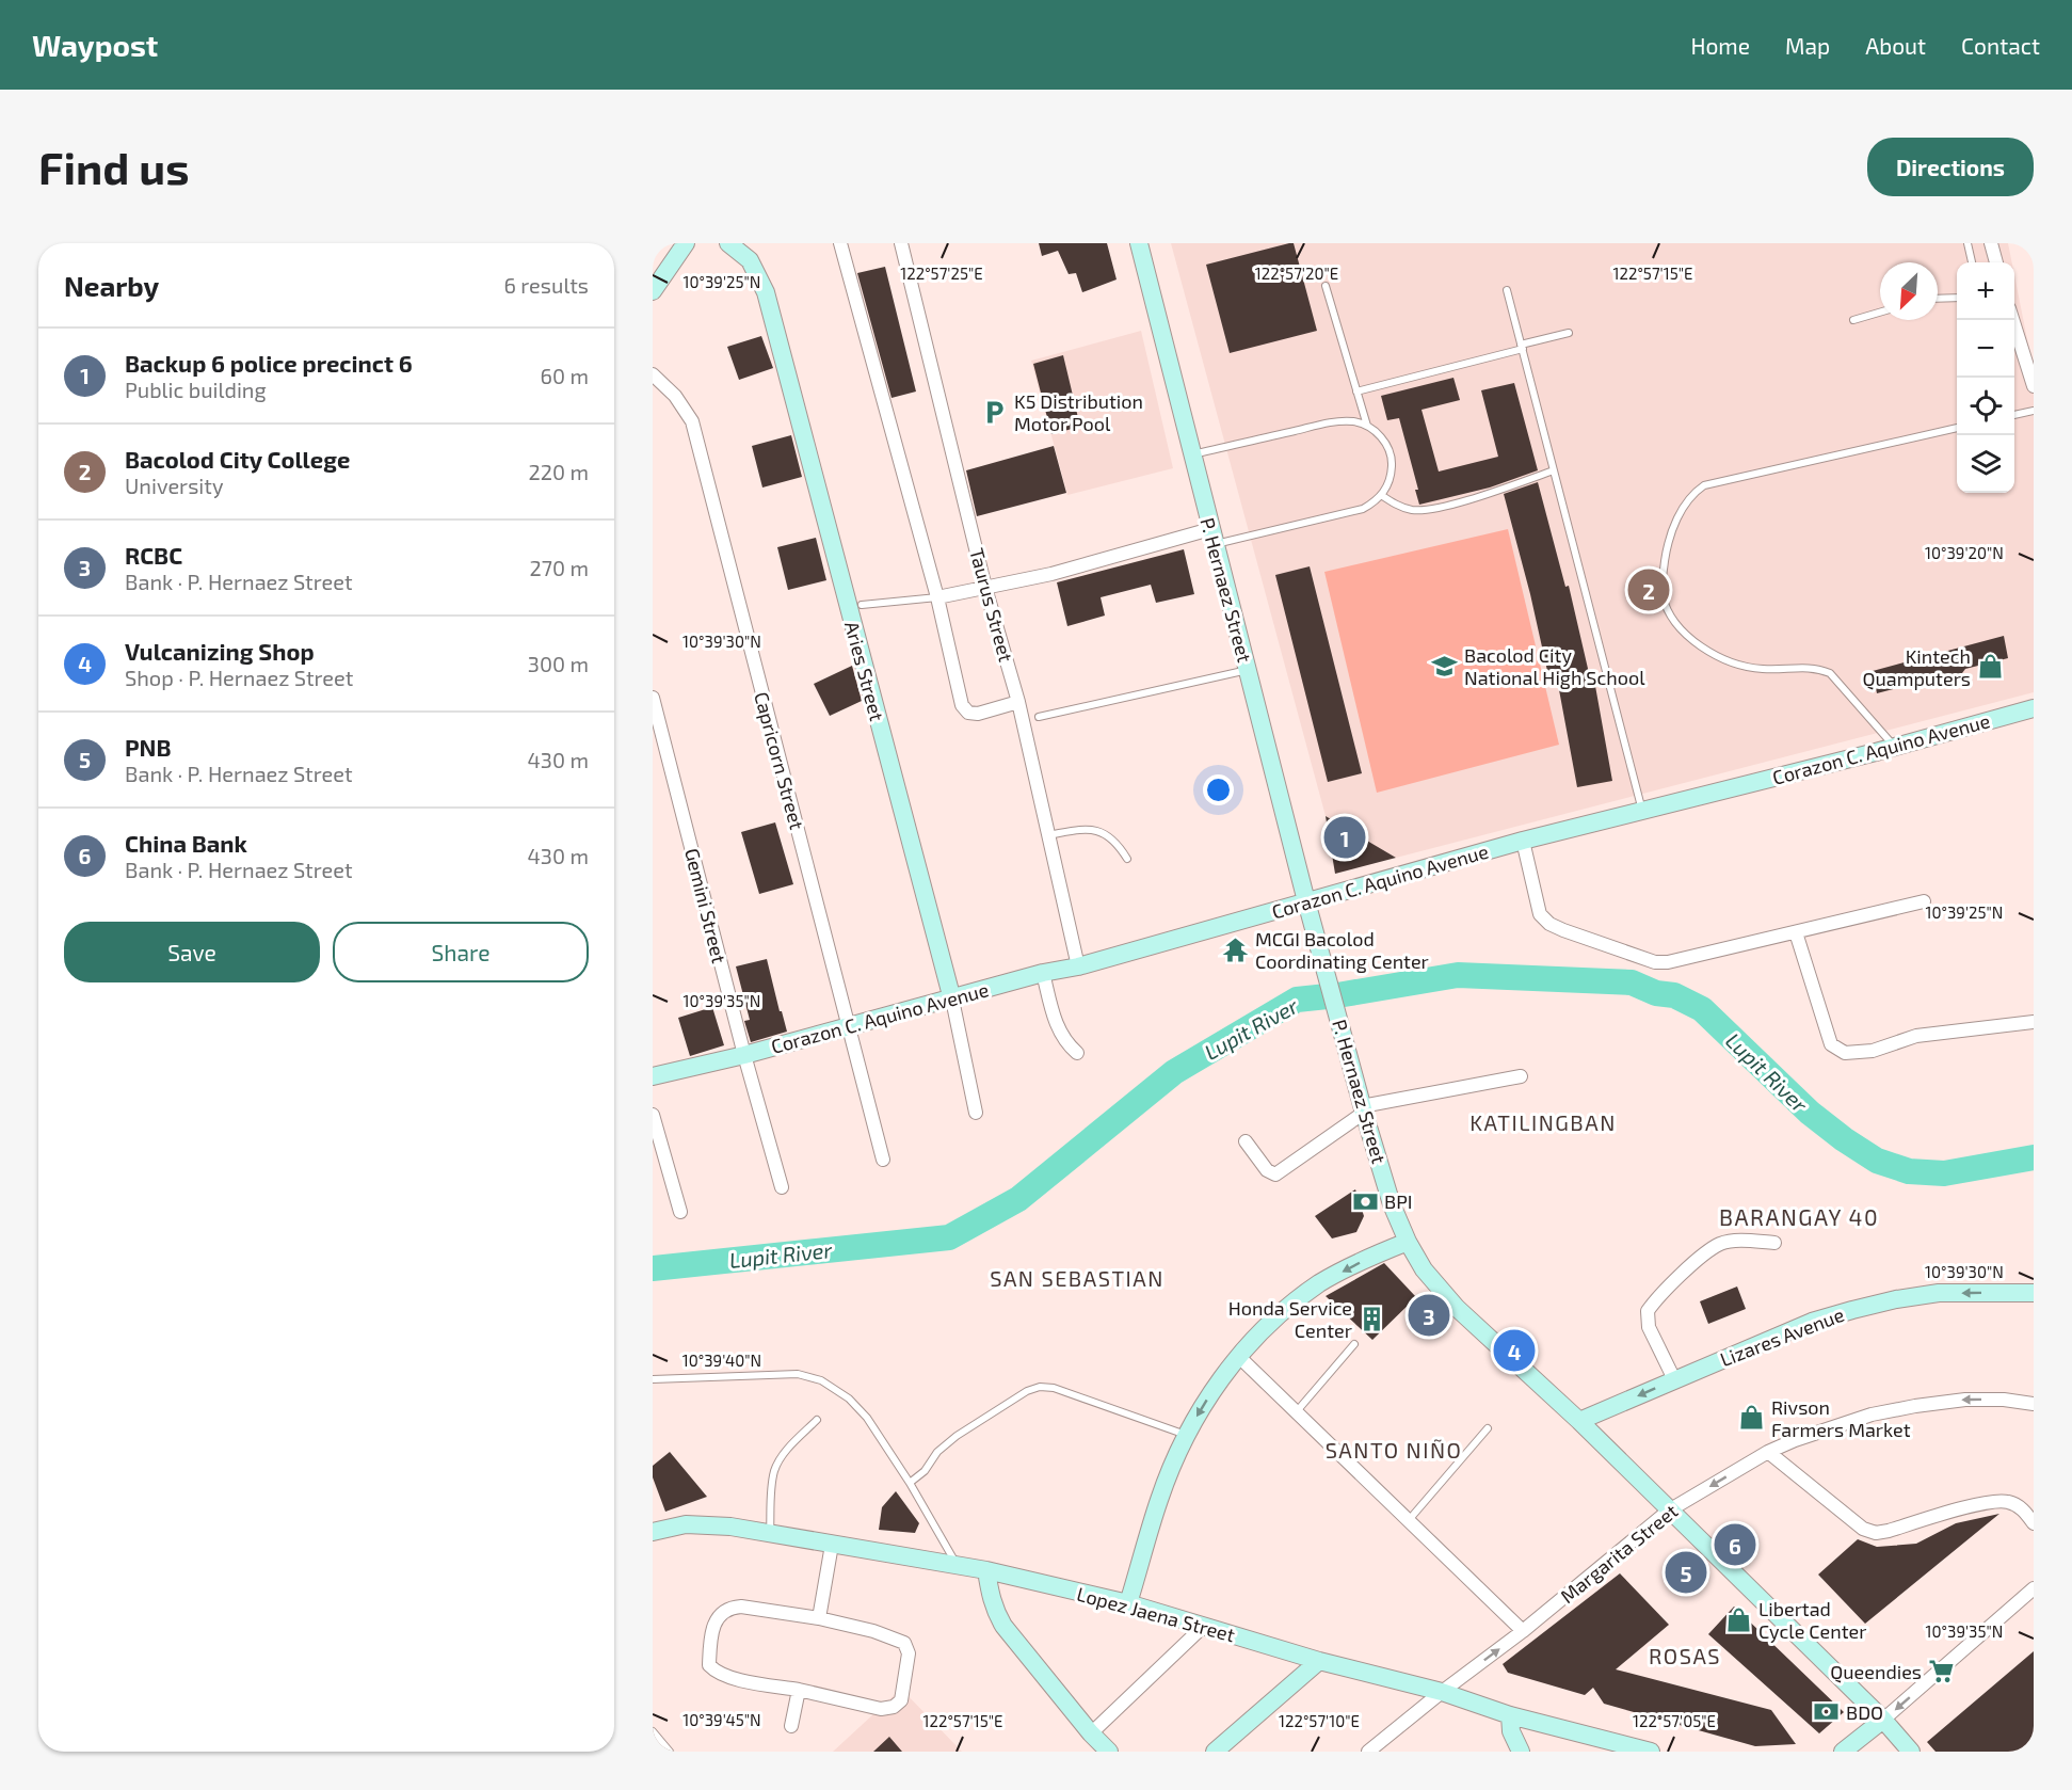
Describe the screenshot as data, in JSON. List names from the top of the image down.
{
  "streets": {
    "main road": [
      "P. Hernaez Street",
      "Aries Street",
      "Corazon C. Aquino Avenue",
      "Lizares Avenue",
      "Lopez Jaena Street"
    ],
    "street": [
      "Taurus Street",
      "Capricorn Street",
      "Gemini Street",
      "Margarita Street"
    ]
  },
  "crossings": [
    ["P. Hernaez Street", "Corazon C. Aquino Avenue"],
    ["P. Hernaez Street", "Lizares Avenue"],
    ["P. Hernaez Street", "Margarita Street"],
    ["Taurus Street", "Corazon C. Aquino Avenue"],
    ["Aries Street", "Corazon C. Aquino Avenue"],
    ["Corazon C. Aquino Avenue", "Capricorn Street"],
    ["Corazon C. Aquino Avenue", "Gemini Street"],
    ["Margarita Street", "Lopez Jaena Street"]
  ],
  "one_way": ["Lizares Avenue"],
  "districts": [
    "KATILINGBAN",
    "BARANGAY 40",
    "SAN SEBASTIAN",
    "SANTO NIÑO",
    "ROSAS"
  ],
  "water": ["Lupit River"],
  "places": {
    "parking": ["K5 Distribution Motor Pool"],
    "school or university": ["Bacolod City National High School"],
    "shop": ["Kintech Quamputers", "Rivson Farmers Market", "Libertad Cycle Center"],
    "temple": ["MCGI Bacolod Coordinating Center"],
    "bank": ["BPI", "BDO"],
    "building": ["Honda Service Center"],
    "supermarket": ["Queendies"]
  },
  "north": "bottom left",
  "page": {
    "header": "Waypost",
    "nav": [
      "Home",
      "Map",
      "About",
      "Contact"
    ],
    "buttons": [
      "Directions",
      ["Save", "Share"]
    ],
    "title": "Find us",
    "heading": ["Nearby", "6 results"],
    "map_buttons": ["+", "−"],
    "list": [
      {
        "mark": "1",
        "name": "Backup 6 police precinct 6",
        "note": "Public building",
        "value": "60 m"
      },
      {
        "mark": "2",
        "name": "Bacolod City College",
        "note": "University",
        "value": "220 m"
      },
      {
        "mark": "3",
        "name": "RCBC",
        "note": "Bank · P. Hernaez Street",
        "value": "270 m"
      },
      {
        "mark": "4",
        "name": "Vulcanizing Shop",
        "note": "Shop · P. Hernaez Street",
        "value": "300 m"
      },
      {
        "mark": "5",
        "name": "PNB",
        "note": "Bank · P. Hernaez Street",
        "value": "430 m"
      },
      {
        "mark": "6",
        "name": "China Bank",
        "note": "Bank · P. Hernaez Street",
        "value": "430 m"
      }
    ],
    "pins": [
      "2",
      "1",
      "3",
      "4",
      "6",
      "5"
    ]
  },
  "coordinates": [
    "122°57'25\"E",
    "122°57'20\"E",
    "122°57'15\"E",
    "10°39'25\"N",
    "10°39'20\"N",
    "10°39'30\"N",
    "10°39'35\"N",
    "10°39'40\"N",
    "10°39'45\"N",
    "122°57'10\"E",
    "122°57'05\"E"
  ]
}
